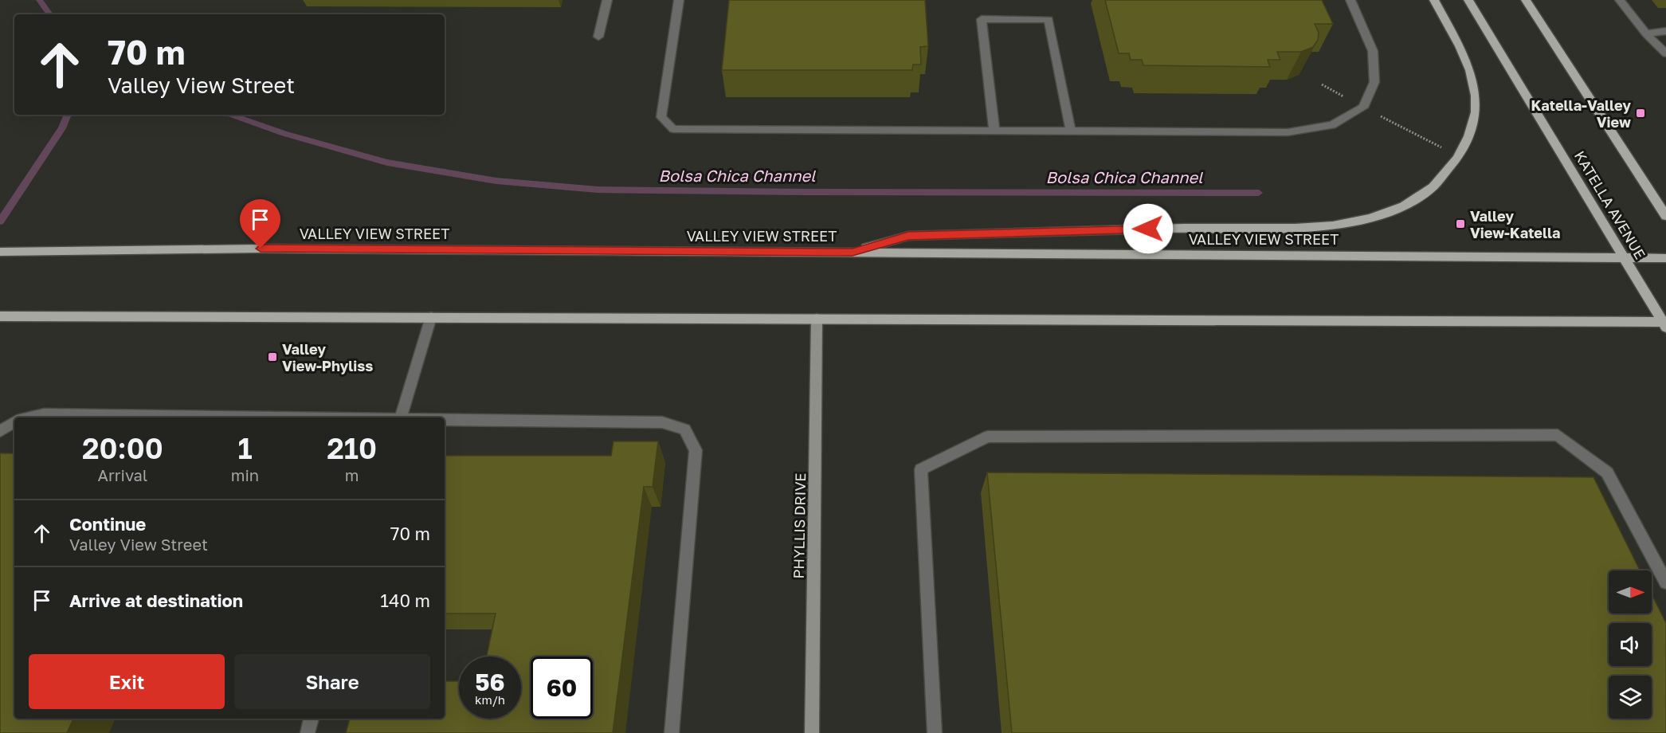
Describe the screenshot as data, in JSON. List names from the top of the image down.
{
  "streets": {
    "main road": ["KATELLA AVENUE", "VALLEY VIEW STREET"],
    "street": ["PHYLLIS DRIVE"]
  },
  "crossings": [
    ["KATELLA AVENUE", "VALLEY VIEW STREET"]
  ],
  "water": ["Bolsa Chica Channel"],
  "places": {
    "transit": ["Katella-Valley View", "Valley View-Katella", "Valley View-Phyliss"]
  },
  "north": "right",
  "page": {
    "turn": ["70 m", "Valley View Street"],
    "eta": [
      "20:00",
      "Arrival",
      "1",
      "min",
      "210",
      "m"
    ],
    "list": [
      {
        "name": "Continue",
        "note": "Valley View Street",
        "value": "70 m"
      },
      {
        "name": "Arrive at destination",
        "value": "140 m"
      }
    ],
    "buttons": ["Exit", "Share"],
    "speed": "56 km/h",
    "limit": "60"
  }
}
